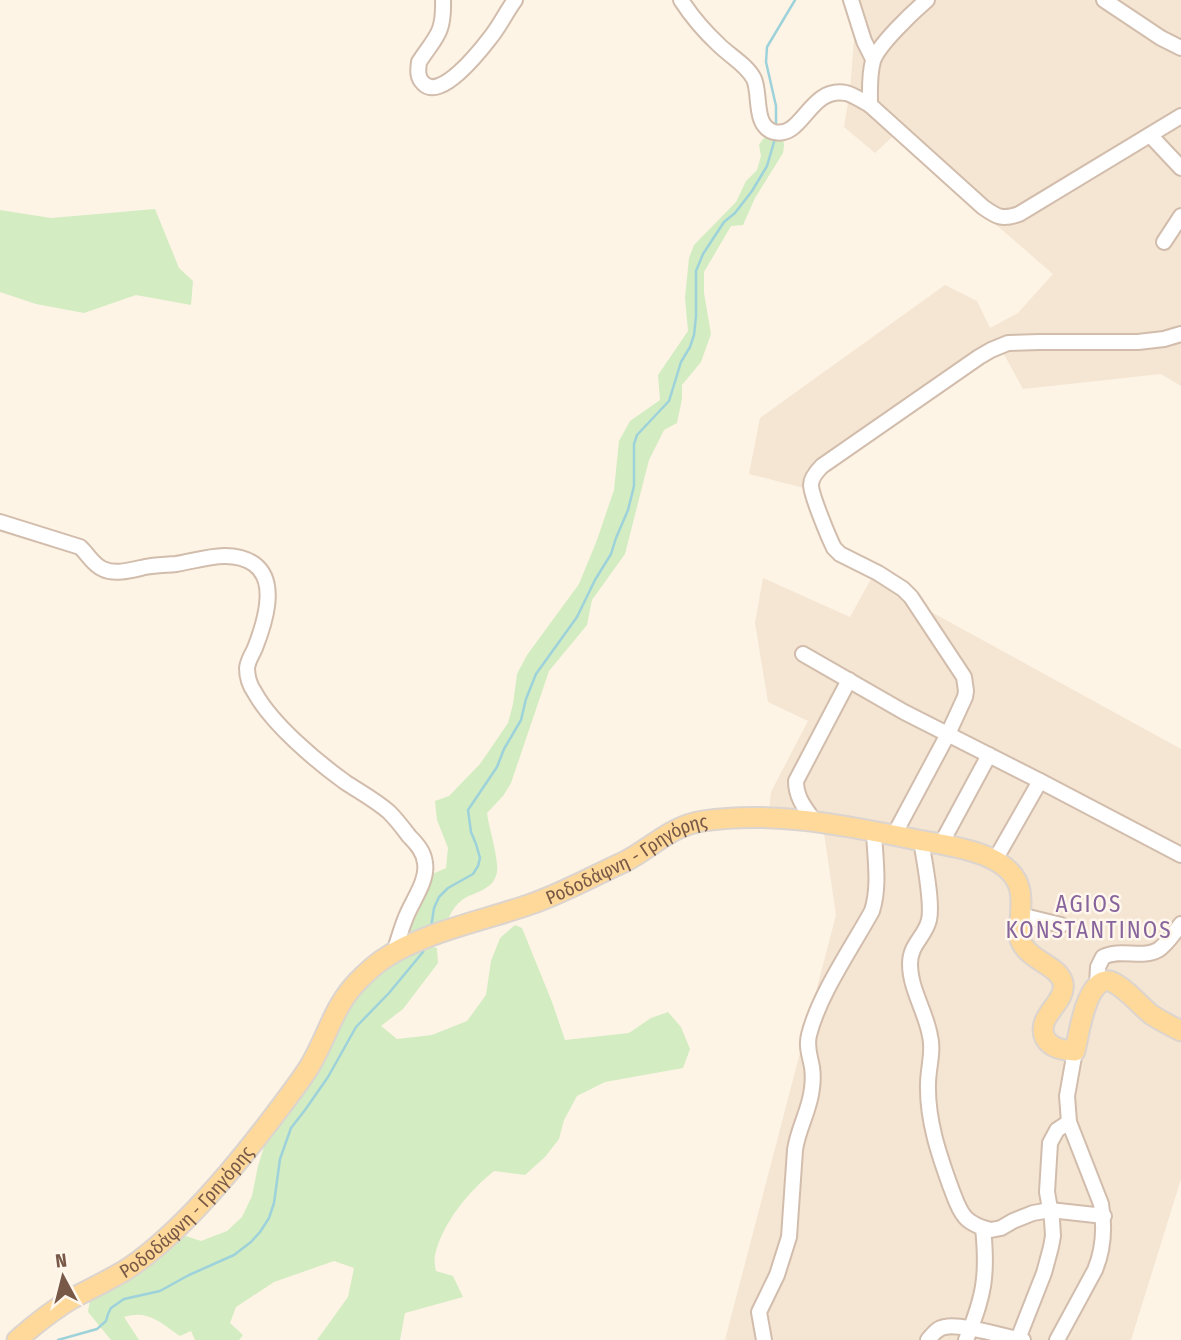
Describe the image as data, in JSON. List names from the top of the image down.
{
  "streets": {
    "main road": ["Ροδοδάφνη - Γρηγόρης"]
  },
  "districts": ["AGIOS KONSTANTINOS"],
  "north": "top"
}
